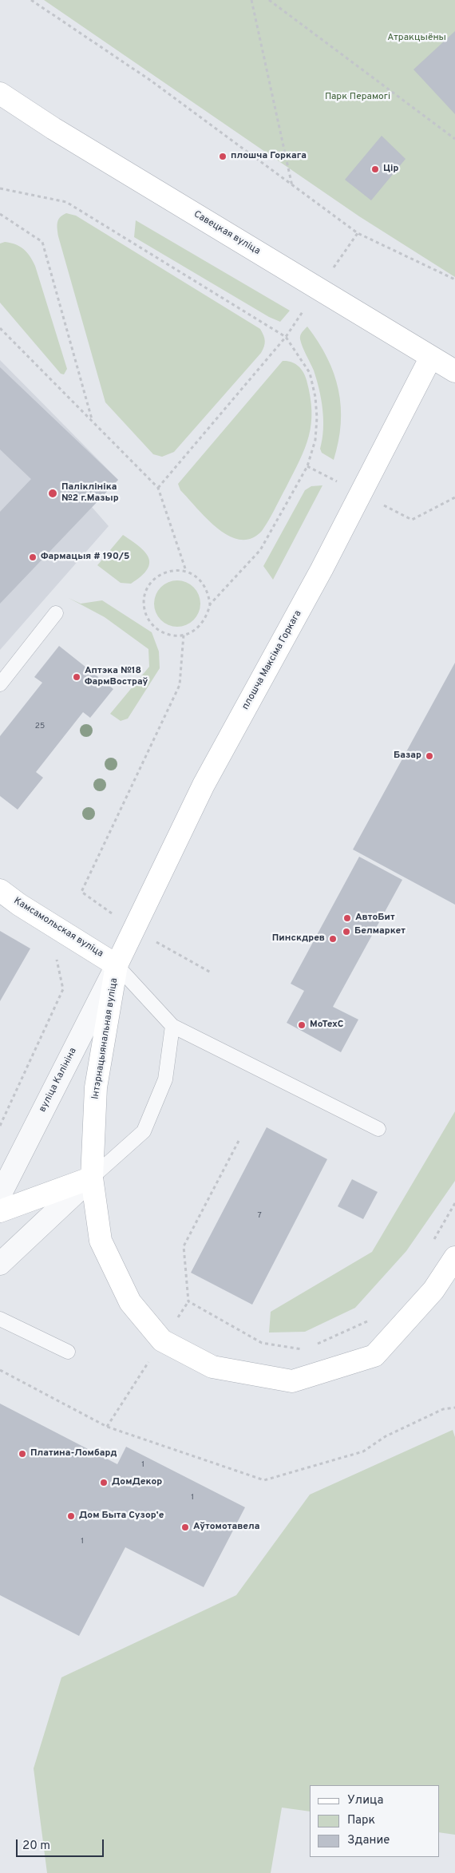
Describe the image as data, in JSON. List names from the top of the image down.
{
  "streets": {
    "main road": [
      "Савецкая вуліца",
      "плошча Максіма Горкага",
      "Камсамольская вуліца",
      "Інтэрнацыянальная вуліца"
    ],
    "street": ["вуліца Калініна"]
  },
  "crossings": [
    ["Савецкая вуліца", "плошча Максіма Горкага"],
    ["плошча Максіма Горкага", "Камсамольская вуліца"],
    ["плошча Максіма Горкага", "Інтэрнацыянальная вуліца"],
    ["плошча Максіма Горкага", "вуліца Калініна"],
    ["Камсамольская вуліца", "Інтэрнацыянальная вуліца"],
    ["Камсамольская вуліца", "вуліца Калініна"],
    ["Інтэрнацыянальная вуліца", "вуліца Калініна"]
  ],
  "parks": ["Атракцыёны", "Парк Перамогі"],
  "places": [
    "плошча Горкага",
    "Цір",
    "Паліклініка №2 г.Мазыр",
    "Фармацыя # 190/5",
    "Аптэка №18 ФармВостраў",
    "Базар",
    "АвтоБит",
    "Белмаркет",
    "Пинскдрев",
    "MoTexC",
    "Платина-Ломбард",
    "ДомДекор",
    "Дом Быта Сузорʼе",
    "Аўтомотавела"
  ],
  "house_numbers": [
    "25",
    "7",
    "1",
    "1",
    "1"
  ],
  "legend": ["Улица", "Парк", "Здание"],
  "scale_bar": "20 m"
}
